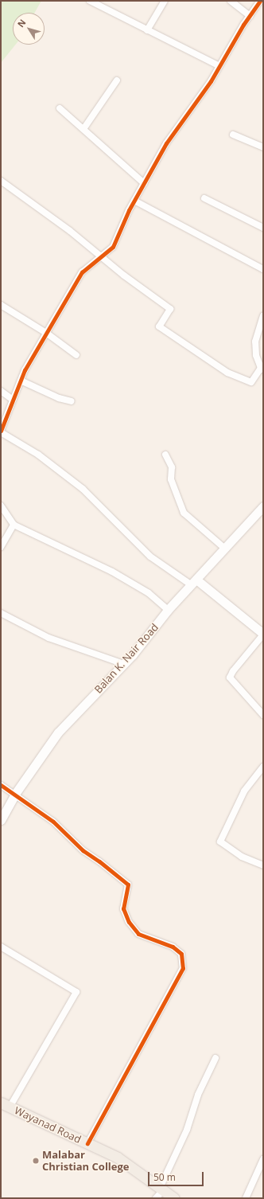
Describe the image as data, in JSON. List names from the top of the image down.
{
  "streets": {
    "main road": ["Balan K. Nair Road", "Wayanad Road"]
  },
  "places": ["Malabar Christian College"],
  "scale_bar": "50 m",
  "north": "top left"
}
